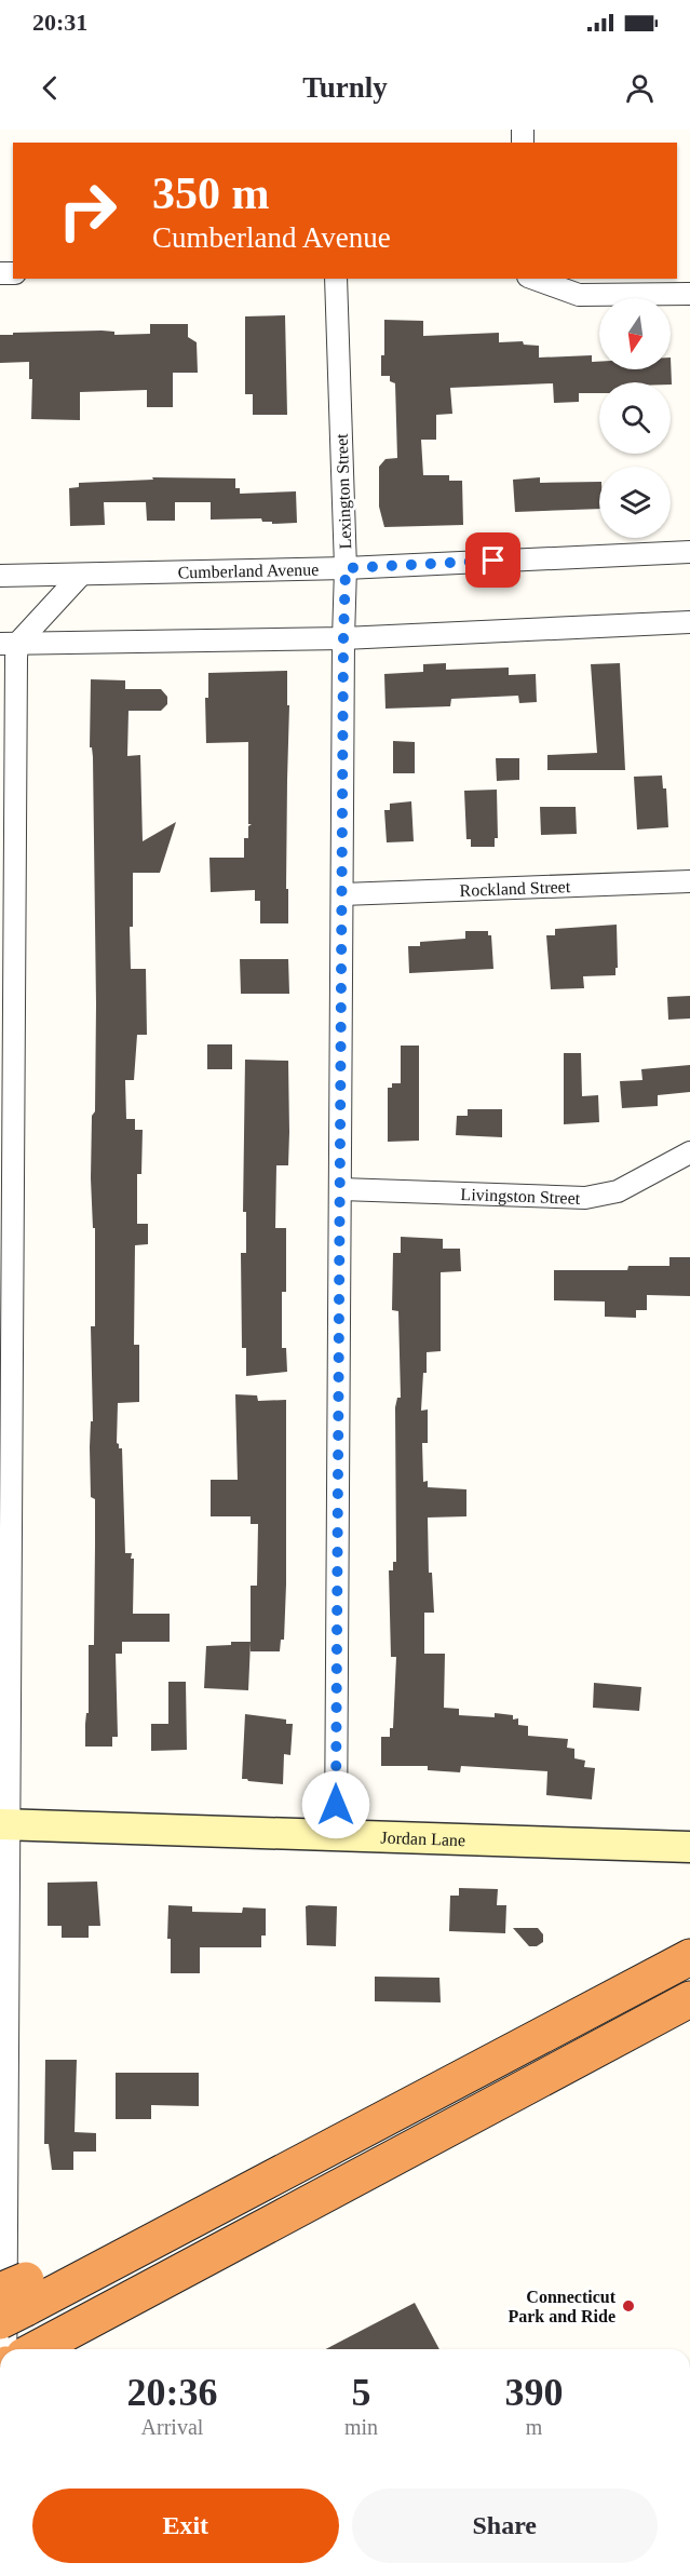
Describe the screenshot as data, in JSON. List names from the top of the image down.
{
  "streets": {
    "main road": ["Jordan Lane"],
    "street": [
      "Lexington Street",
      "Cumberland Avenue",
      "Rockland Street",
      "Livingston Street"
    ]
  },
  "crossings": [
    ["Lexington Street", "Cumberland Avenue"],
    ["Lexington Street", "Rockland Street"],
    ["Lexington Street", "Livingston Street"],
    ["Lexington Street", "Jordan Lane"]
  ],
  "places": ["Connecticut Park and Ride"],
  "north": "bottom",
  "page": {
    "status": "20:31",
    "header": "Turnly",
    "turn": ["350 m", "Cumberland Avenue"],
    "eta": [
      "20:36",
      "Arrival",
      "5",
      "min",
      "390",
      "m"
    ],
    "buttons": ["Exit", "Share"]
  }
}
